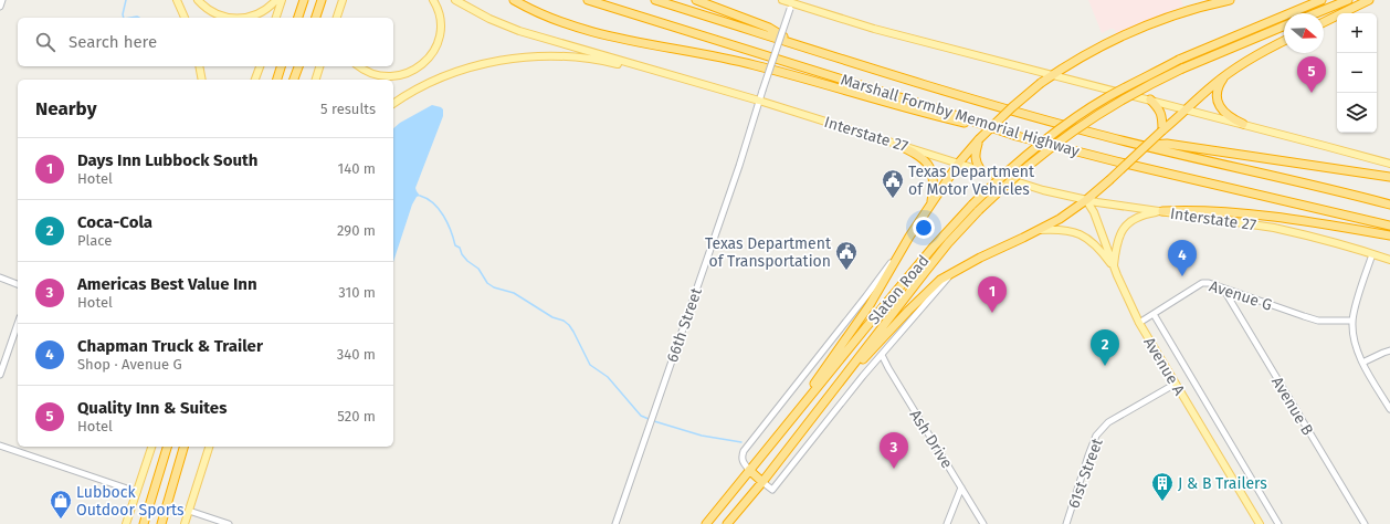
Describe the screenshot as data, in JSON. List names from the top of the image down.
{
  "streets": {
    "highway": ["Marshall Formby Memorial Highway", "Slaton Road"],
    "main road": ["Interstate 27", "Avenue A"],
    "street": [
      "Avenue G",
      "66th Street",
      "Avenue B",
      "Ash Drive",
      "61st Street"
    ]
  },
  "crossings": [
    ["Interstate 27", "66th Street"],
    ["Interstate 27", "Avenue A"],
    ["Slaton Road", "Ash Drive"],
    ["Avenue G", "Avenue A"],
    ["Avenue G", "Avenue B"],
    ["Avenue A", "61st Street"]
  ],
  "places": {
    "public building": ["Texas Department of Motor Vehicles", "Texas Department of Transportation"],
    "building": ["J & B Trailers"],
    "shop": ["Lubbock Outdoor Sports"]
  },
  "north": "right",
  "page": {
    "map_buttons": ["+", "−"],
    "search": "Search here",
    "pins": [
      "5",
      "4",
      "1",
      "2",
      "3"
    ],
    "heading": ["Nearby", "5 results"],
    "list": [
      {
        "mark": "1",
        "name": "Days Inn Lubbock South",
        "note": "Hotel",
        "value": "140 m"
      },
      {
        "mark": "2",
        "name": "Coca-Cola",
        "note": "Place",
        "value": "290 m"
      },
      {
        "mark": "3",
        "name": "Americas Best Value Inn",
        "note": "Hotel",
        "value": "310 m"
      },
      {
        "mark": "4",
        "name": "Chapman Truck & Trailer",
        "note": "Shop · Avenue G",
        "value": "340 m"
      },
      {
        "mark": "5",
        "name": "Quality Inn & Suites",
        "note": "Hotel",
        "value": "520 m"
      }
    ]
  }
}
